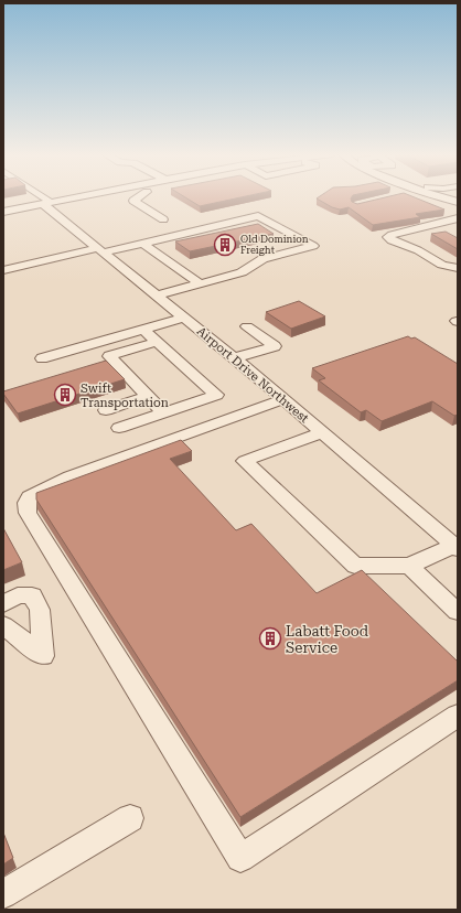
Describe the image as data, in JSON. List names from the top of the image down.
{
  "streets": {
    "street": ["Airport Drive Northwest"]
  },
  "places": {
    "building": ["Old Dominion Freight", "Swift Transportation", "Labatt Food Service"]
  }
}
